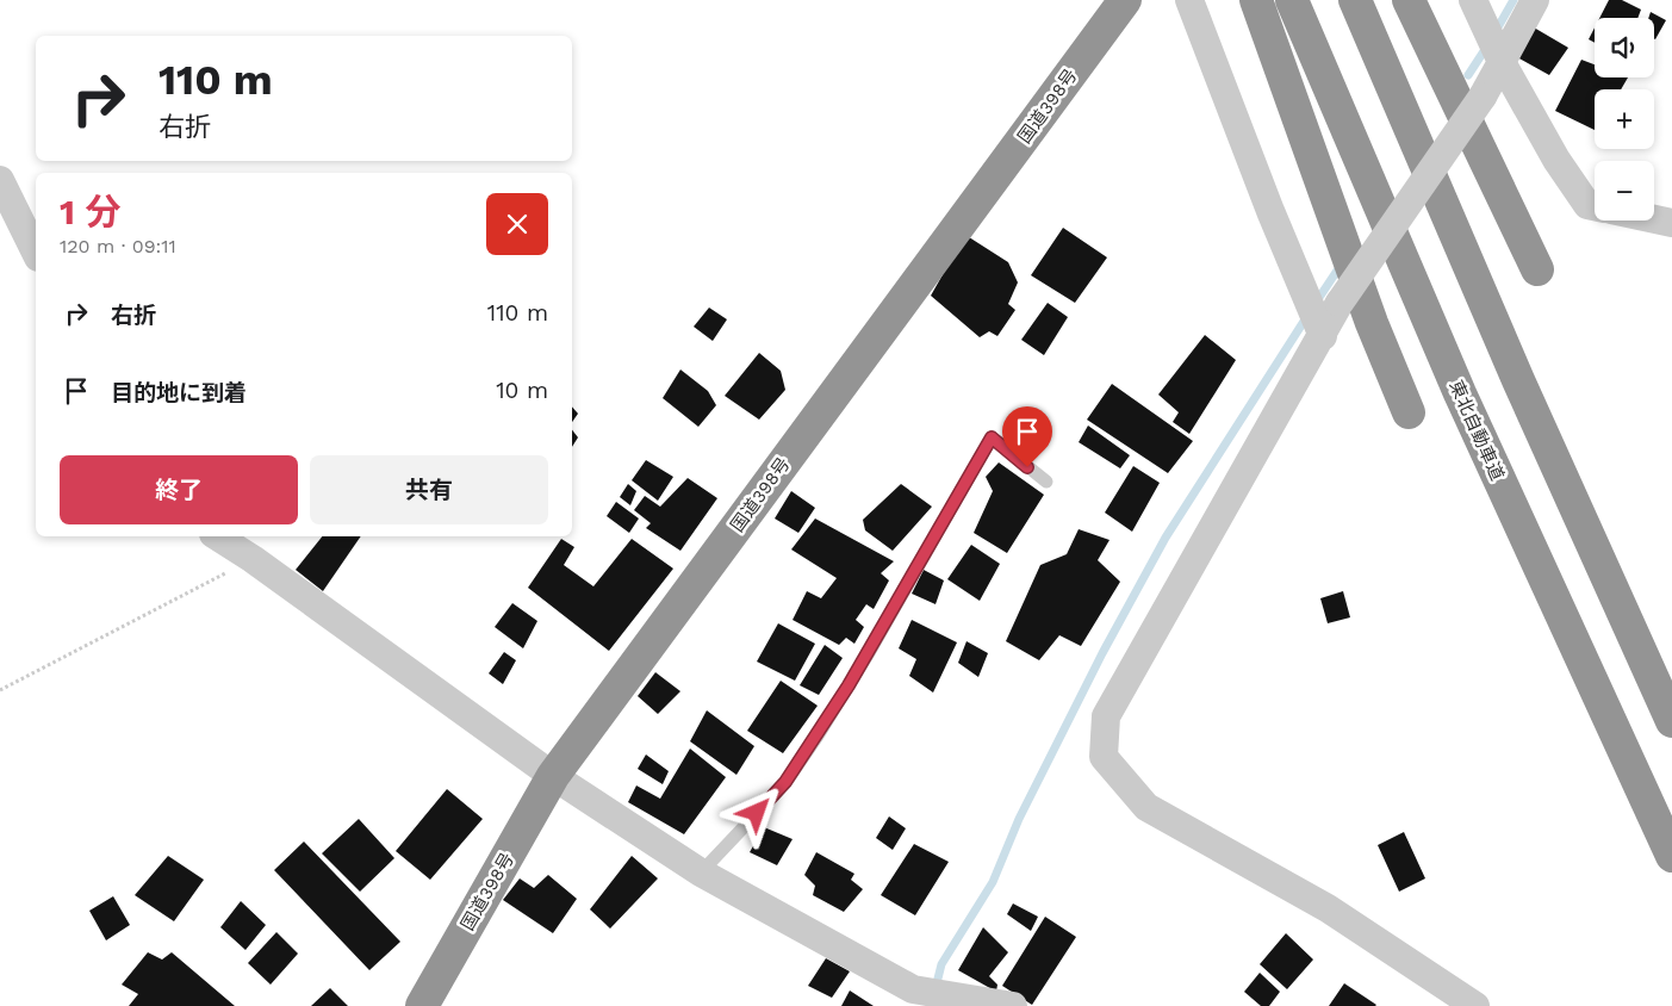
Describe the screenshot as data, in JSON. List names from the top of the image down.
{
  "streets": {
    "highway": ["国道398号", "東北自動車道"]
  },
  "page": {
    "map_buttons": ["+", "−"],
    "turn": ["110 m", "右折"],
    "heading": ["1 分", "120 m · 09:11"],
    "list": [
      {
        "name": "右折",
        "value": "110 m"
      },
      {
        "name": "目的地に到着",
        "value": "10 m"
      }
    ],
    "buttons": ["終了", "共有"]
  }
}
